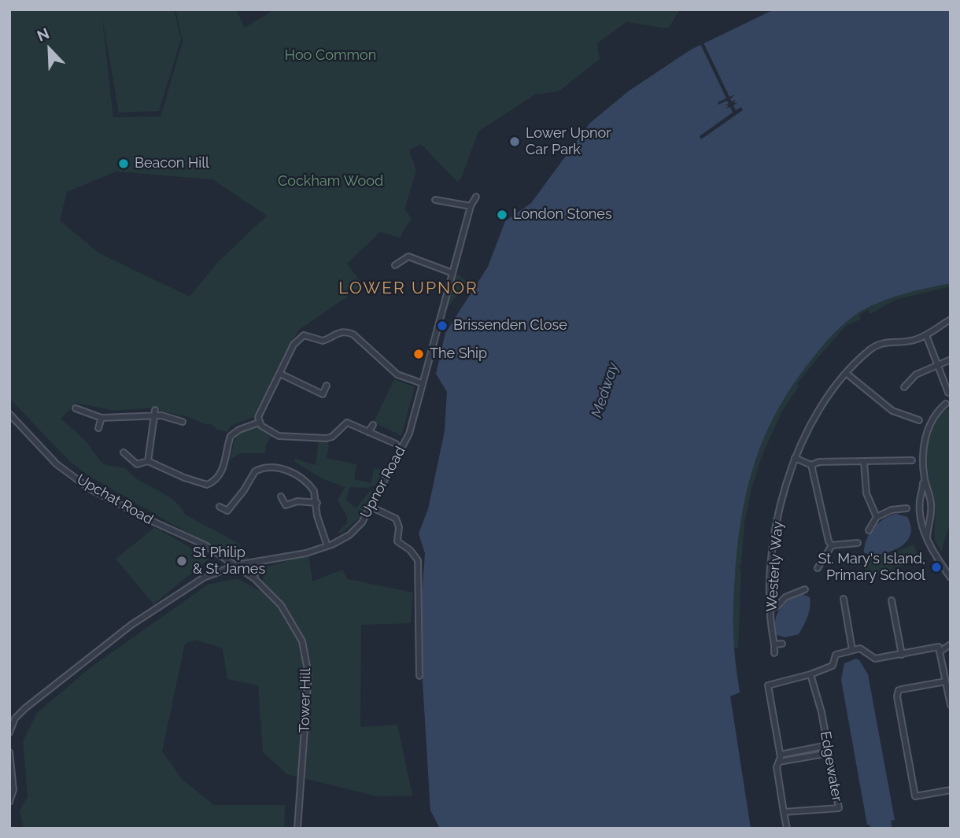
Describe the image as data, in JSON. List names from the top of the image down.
{
  "streets": {
    "street": [
      "Upnor Road",
      "Upchat Road",
      "Westerly Way",
      "Tower Hill",
      "Edgewater"
    ]
  },
  "crossings": [
    ["Upnor Road", "Upchat Road"],
    ["Upnor Road", "Tower Hill"],
    ["Upchat Road", "Tower Hill"]
  ],
  "districts": ["LOWER UPNOR"],
  "water": ["Medway"],
  "parks": ["Hoo Common", "Cockham Wood"],
  "places": [
    "Lower Upnor Car Park",
    "Beacon Hill",
    "London Stones",
    "Brissenden Close",
    "The Ship",
    "St Philip & St James",
    "St. Mary's Island, Primary School"
  ],
  "north": "top left"
}
